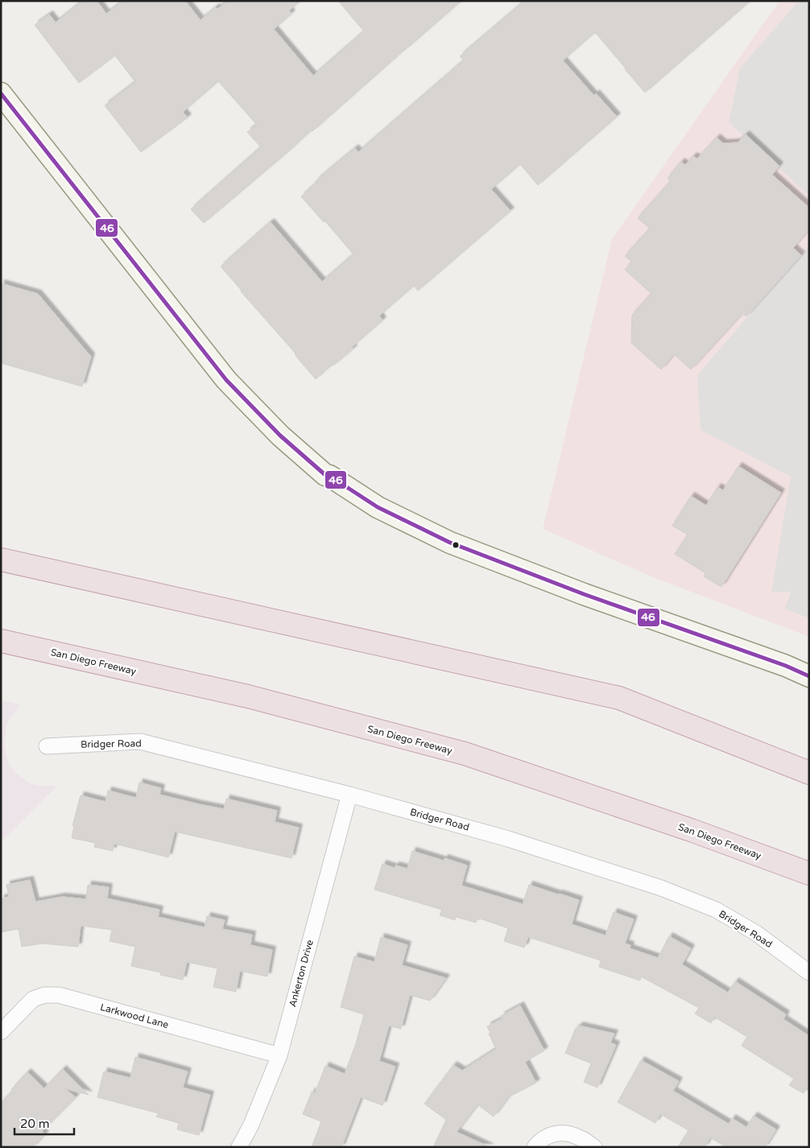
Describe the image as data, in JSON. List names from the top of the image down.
{
  "streets": {
    "highway": ["San Diego Freeway"],
    "street": ["Bridger Road", "Ankerton Drive", "Larkwood Lane"]
  },
  "crossings": [
    ["Bridger Road", "Ankerton Drive"],
    ["Ankerton Drive", "Larkwood Lane"]
  ],
  "lines": ["transit line 46"],
  "scale_bar": "20 m"
}
